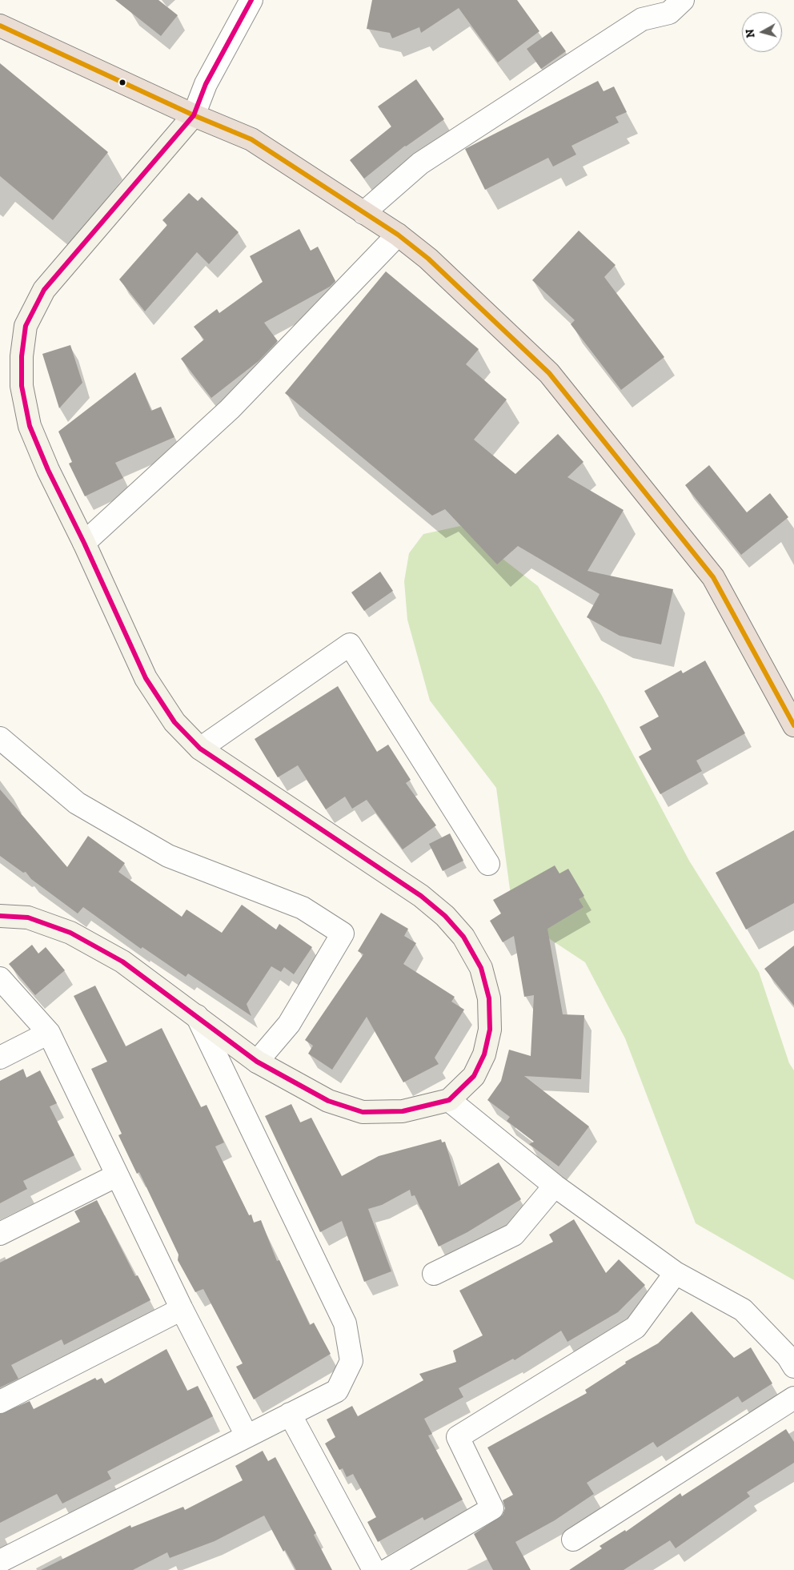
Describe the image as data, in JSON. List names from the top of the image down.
{
  "north": "left"
}
